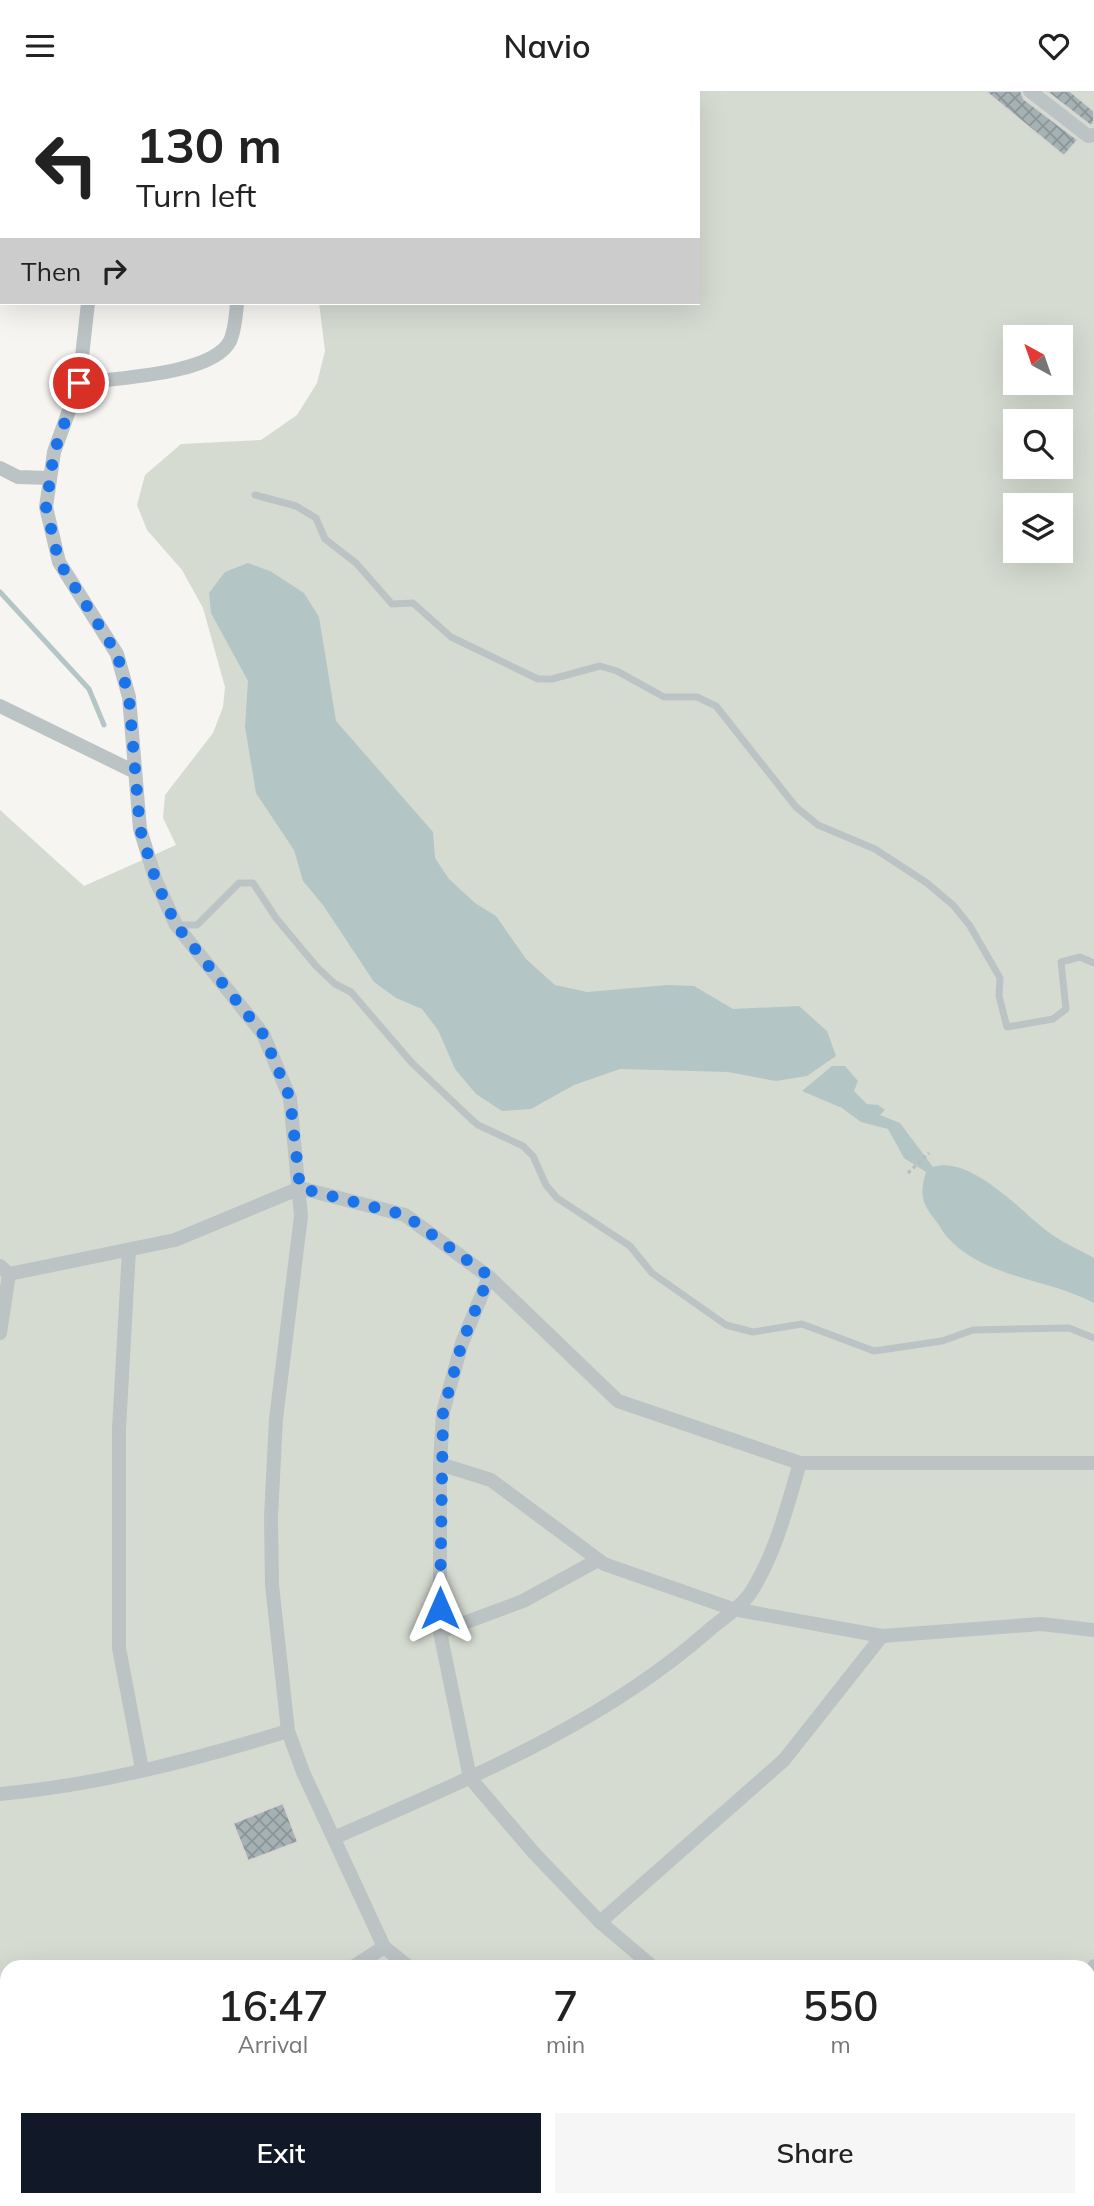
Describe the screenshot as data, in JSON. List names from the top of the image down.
{
  "north": "top left",
  "page": {
    "header": "Navio",
    "turn": ["130 m", "Turn left"],
    "then": "Then",
    "eta": [
      "16:47",
      "Arrival",
      "7",
      "min",
      "550",
      "m"
    ],
    "buttons": ["Exit", "Share"]
  }
}
